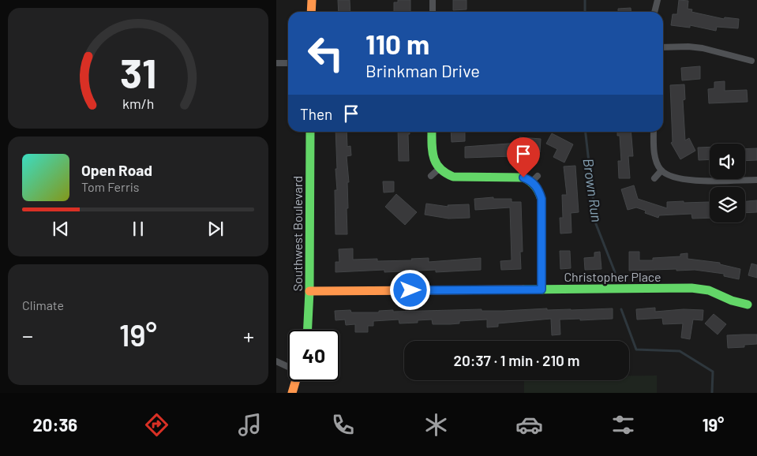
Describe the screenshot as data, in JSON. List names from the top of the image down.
{
  "streets": {
    "street": ["Southwest Boulevard", "Christopher Place"]
  },
  "crossings": [
    ["Southwest Boulevard", "Christopher Place"]
  ],
  "water": ["Brown Run"],
  "page": {
    "turn": ["110 m", "Brinkman Drive"],
    "then": "Then",
    "song": ["Open Road", "Tom Ferris"],
    "tile": "Climate",
    "heat": ["−", "19°", "+"],
    "limit": "40",
    "trip": "20:37 · 1 min · 210 m",
    "tabs": ["20:36", "19°"],
    "gauge": ["31", "km/h"]
  }
}
